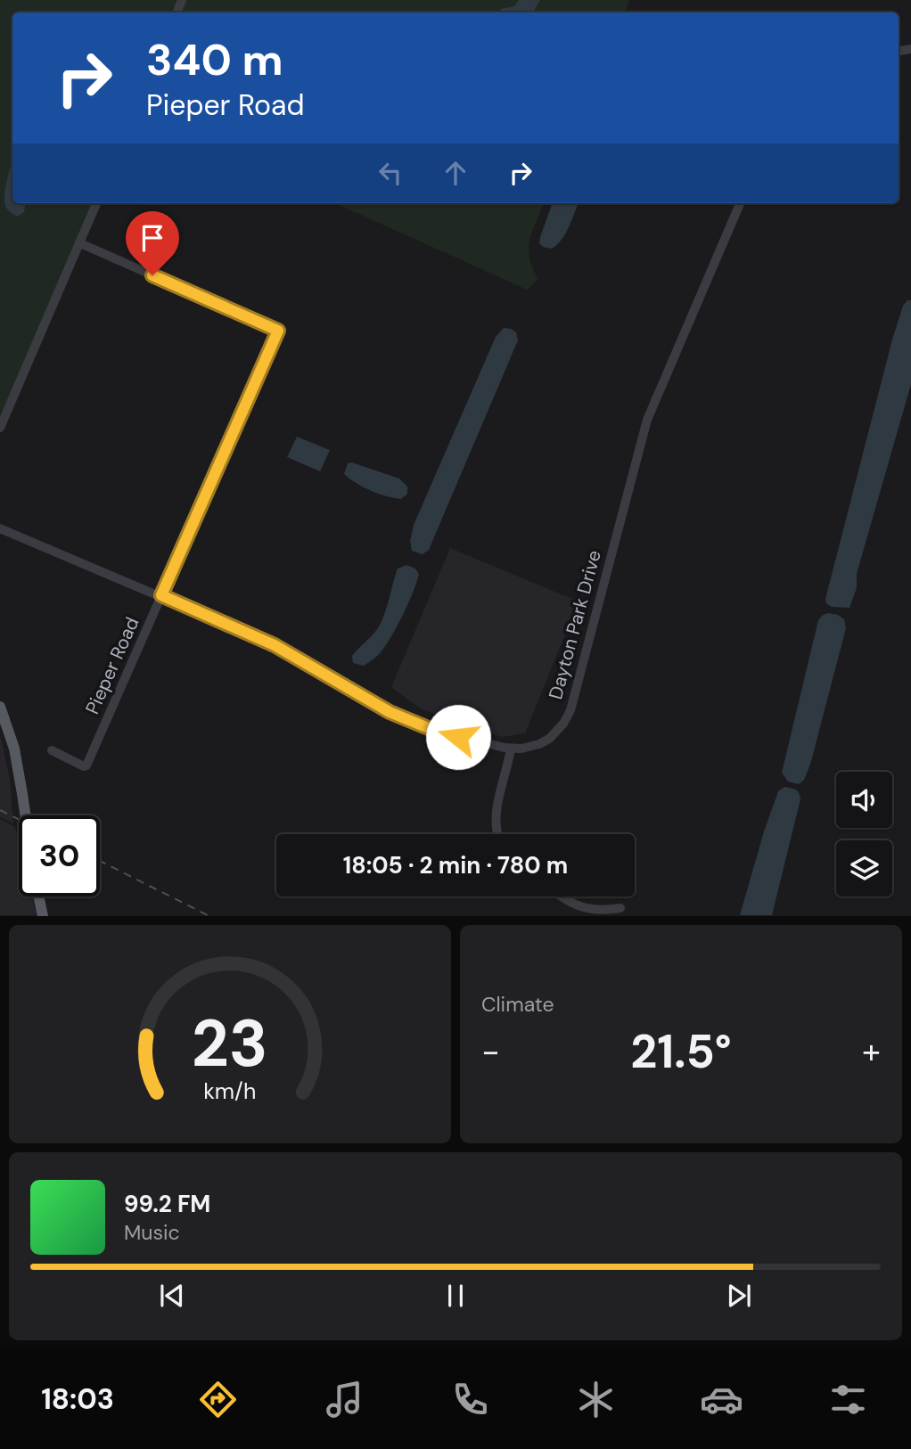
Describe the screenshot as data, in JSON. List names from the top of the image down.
{
  "streets": {
    "street": ["Dayton Park Drive", "Pieper Road"]
  },
  "crossings": [
    ["Dayton Park Drive", "Pieper Road"]
  ],
  "page": {
    "turn": ["340 m", "Pieper Road"],
    "limit": "30",
    "trip": "18:05 · 2 min · 780 m",
    "tile": "Climate",
    "heat": ["−", "21.5°", "+"],
    "song": ["99.2 FM", "Music"],
    "tabs": "18:03",
    "gauge": ["23", "km/h"]
  }
}
